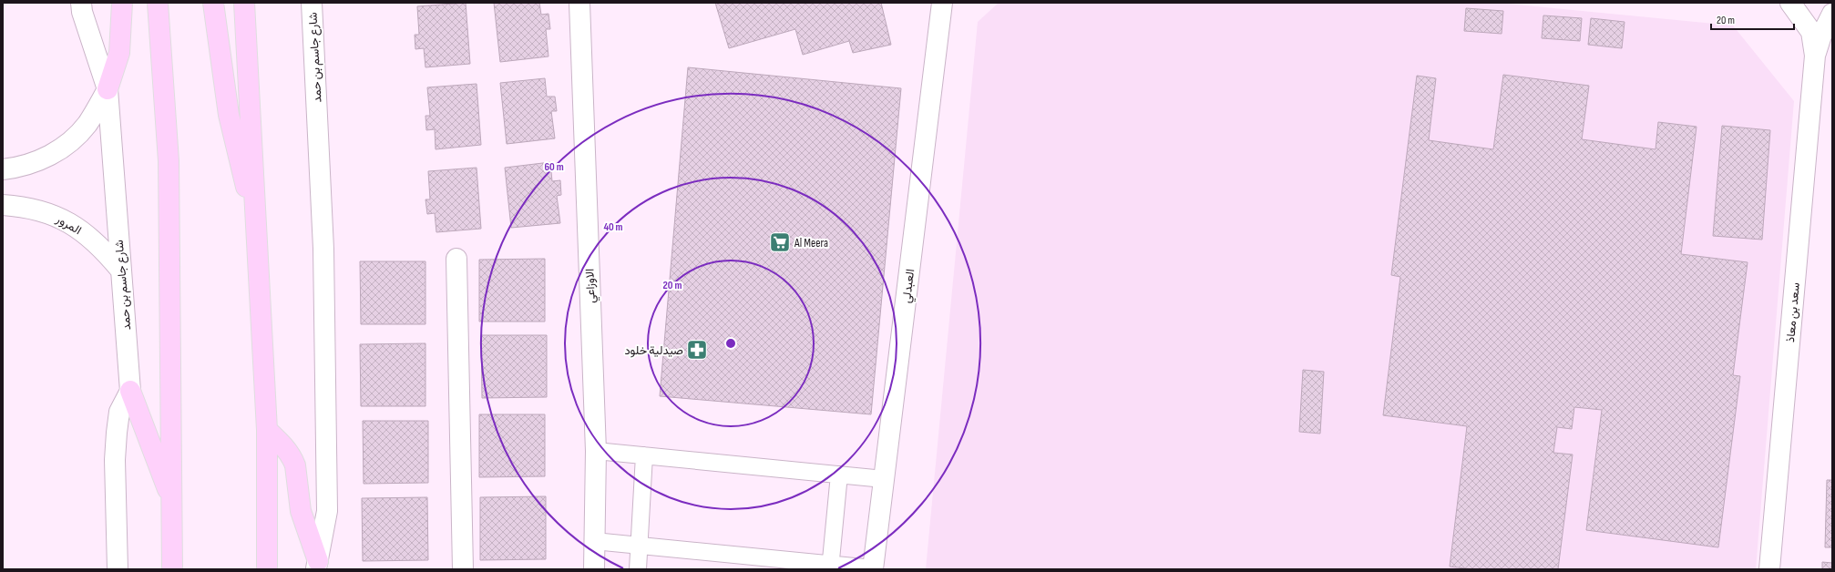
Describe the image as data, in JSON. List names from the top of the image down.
{
  "streets": {
    "street": [
      "شارع جاسم بن حمد",
      "المرور",
      "الاوزاعي",
      "العبدلي",
      "سعد بن معاذ"
    ]
  },
  "crossings": [
    ["شارع جاسم بن حمد", "المرور"]
  ],
  "places": {
    "supermarket": ["Al Meera"],
    "pharmacy": ["صيدلية خلود"]
  },
  "scale_bar": "20 m",
  "rings": ["60 m", "40 m", "20 m"]
}
